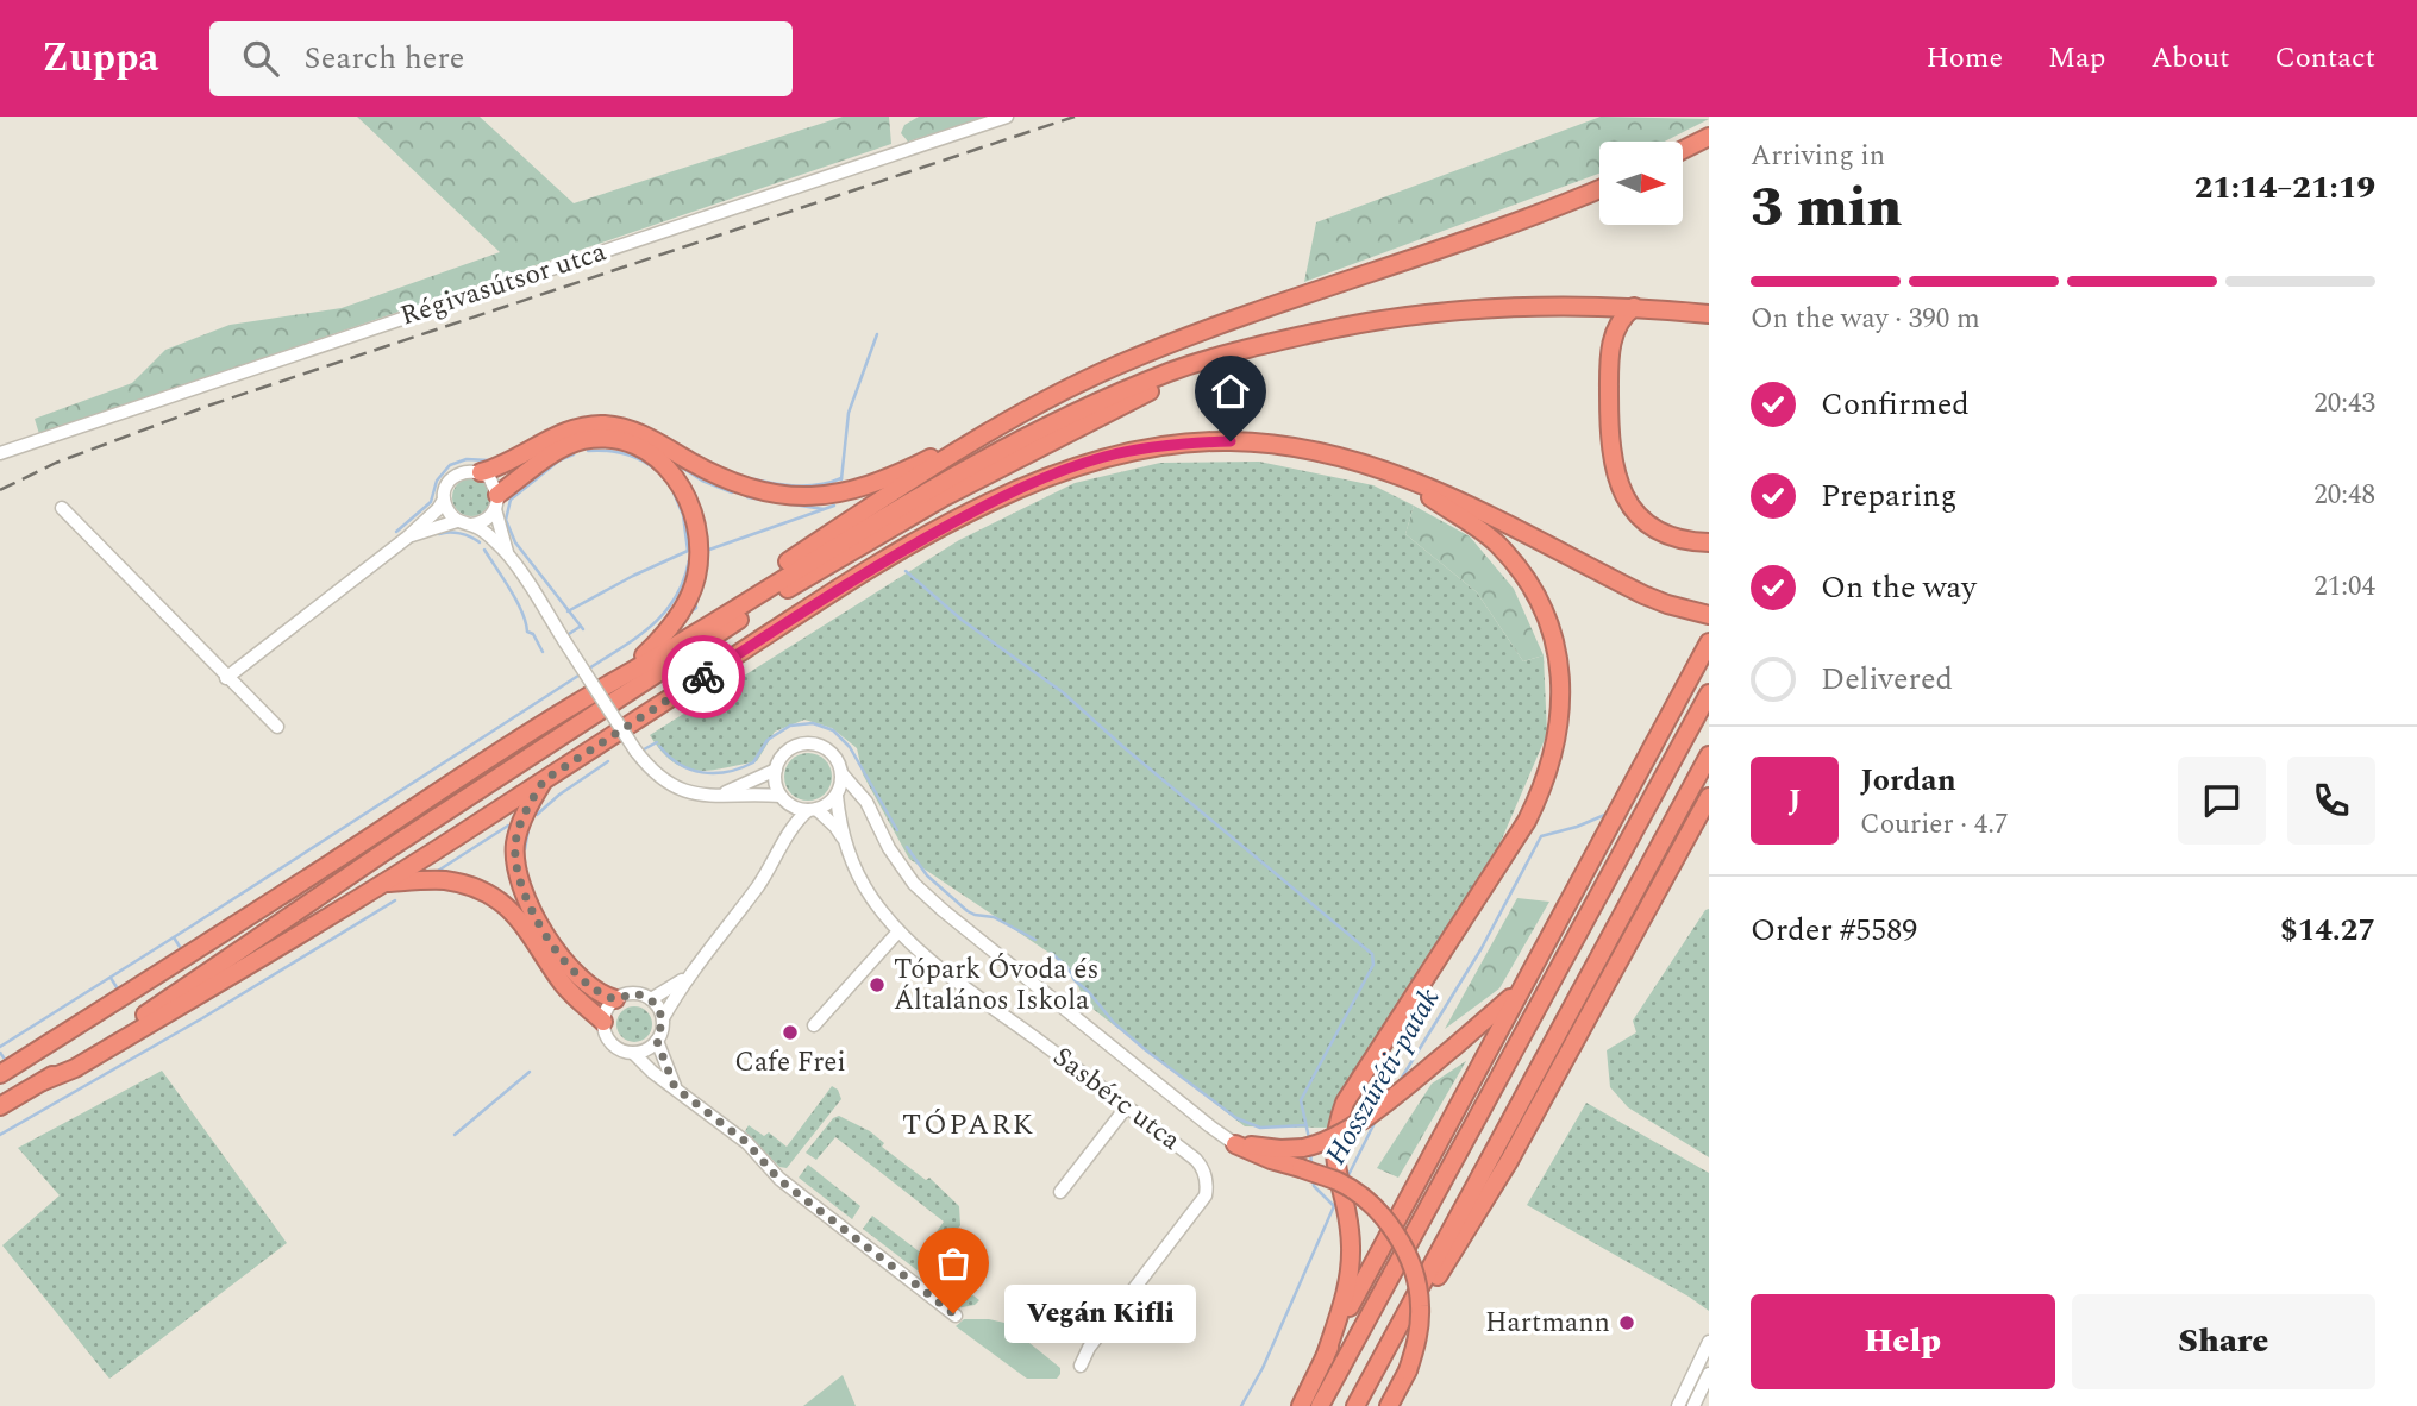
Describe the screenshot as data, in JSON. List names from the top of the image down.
{
  "streets": {
    "street": ["Régivasútsor utca", "Sasbérc utca"]
  },
  "districts": ["TÓPARK"],
  "water": ["Hosszúréti-patak"],
  "places": [
    "Tópark Óvoda és Általános Iskola",
    "Cafe Frei",
    "Vegán Kifli",
    "Hartmann"
  ],
  "north": "right",
  "page": {
    "header": "Zuppa",
    "search": "Search here",
    "nav": [
      "Home",
      "Map",
      "About",
      "Contact"
    ],
    "heading": ["3 min", "Arriving in", "21:14–21:19"],
    "panel": [
      "Jordan",
      "Courier · 4.7",
      "Order #5589",
      "$14.27"
    ],
    "bar": "On the way · 390 m",
    "list": [
      ["Confirmed", "20:43"],
      ["Preparing", "20:48"],
      ["On the way", "21:04"],
      "Delivered"
    ],
    "round": "J",
    "buttons": ["Help", "Share"],
    "bubble": "Vegán Kifli"
  }
}
